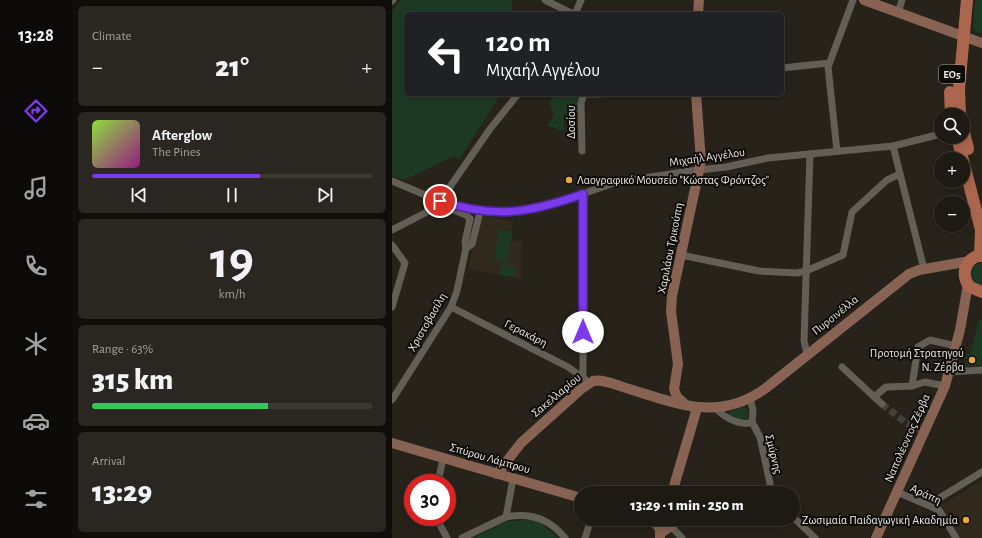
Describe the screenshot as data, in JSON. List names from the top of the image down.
{
  "streets": {
    "main road": ["ΕΟ5"],
    "street": [
      "Δοσίου",
      "Μιχαήλ Αγγέλου",
      "Χαριλάου Τρικούπη",
      "Πυρσινέλλα",
      "Χριστοβασίλη",
      "Γερακάρη",
      "Σακελλαρίου",
      "Ναπολέοντος Ζέρβα",
      "Σμύρνης",
      "Σπύρου Λάμπρου",
      "Αράπη"
    ]
  },
  "crossings": [
    ["Μιχαήλ Αγγέλου", "Χαριλάου Τρικούπη"],
    ["Μιχαήλ Αγγέλου", "Χριστοβασίλη"],
    ["Χαριλάου Τρικούπη", "Σακελλαρίου"],
    ["Πυρσινέλλα", "Σακελλαρίου"],
    ["Χριστοβασίλη", "Γερακάρη"],
    ["Γερακάρη", "Σακελλαρίου"],
    ["Σακελλαρίου", "Σπύρου Λάμπρου"],
    ["Ναπολέοντος Ζέρβα", "Αράπη"]
  ],
  "places": ["Λαογραφικό Μουσείο \"Κώστας Φρόντζος\"", "Προτομή Στρατηγού Ν. Ζέρβα", "Ζωσιμαία Παιδαγωγική Ακαδημία"],
  "page": {
    "tabs": "13:28",
    "tile": [
      "Climate",
      ["19", "km/h"],
      ["Range · 63%", "315 km"],
      ["Arrival", "13:29"]
    ],
    "turn": ["120 m", "Μιχαήλ Αγγέλου"],
    "heat": ["−", "21°", "+"],
    "map_buttons": ["+", "−"],
    "song": ["Afterglow", "The Pines"],
    "limit": "30",
    "trip": "13:29 · 1 min · 250 m"
  }
}
